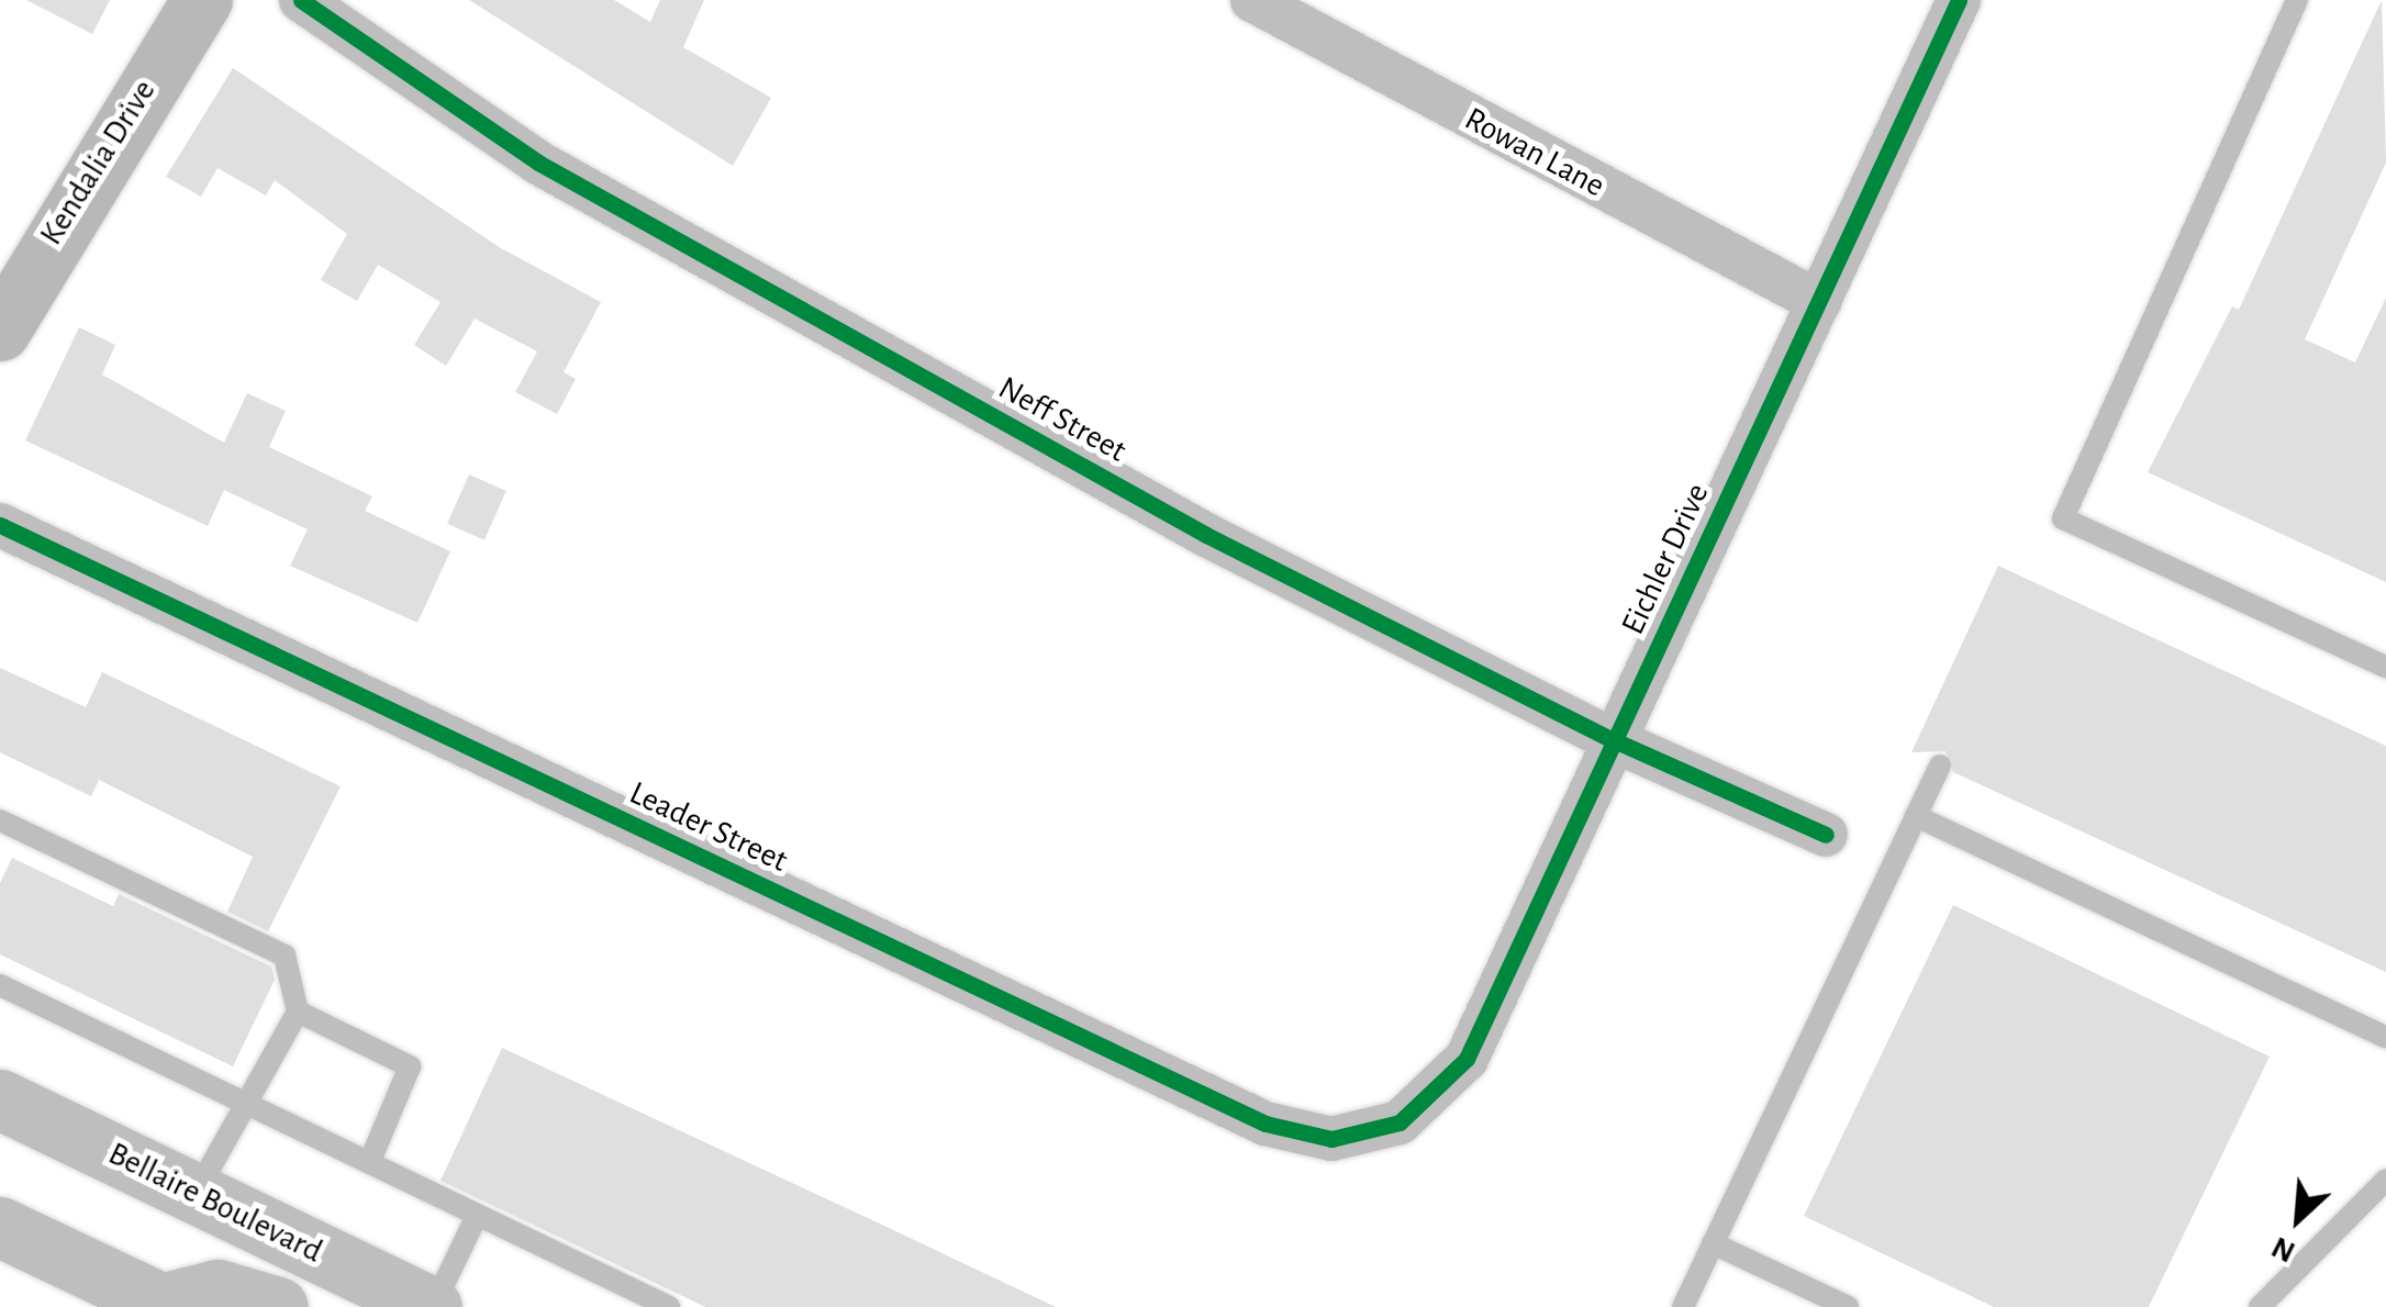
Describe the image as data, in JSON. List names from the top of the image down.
{
  "streets": {
    "main road": ["Bellaire Boulevard"],
    "street": [
      "Rowan Lane",
      "Kendalia Drive",
      "Neff Street",
      "Eichler Drive",
      "Leader Street"
    ]
  },
  "crossings": [
    ["Rowan Lane", "Eichler Drive"],
    ["Neff Street", "Eichler Drive"],
    ["Eichler Drive", "Leader Street"]
  ],
  "north": "bottom left"
}
